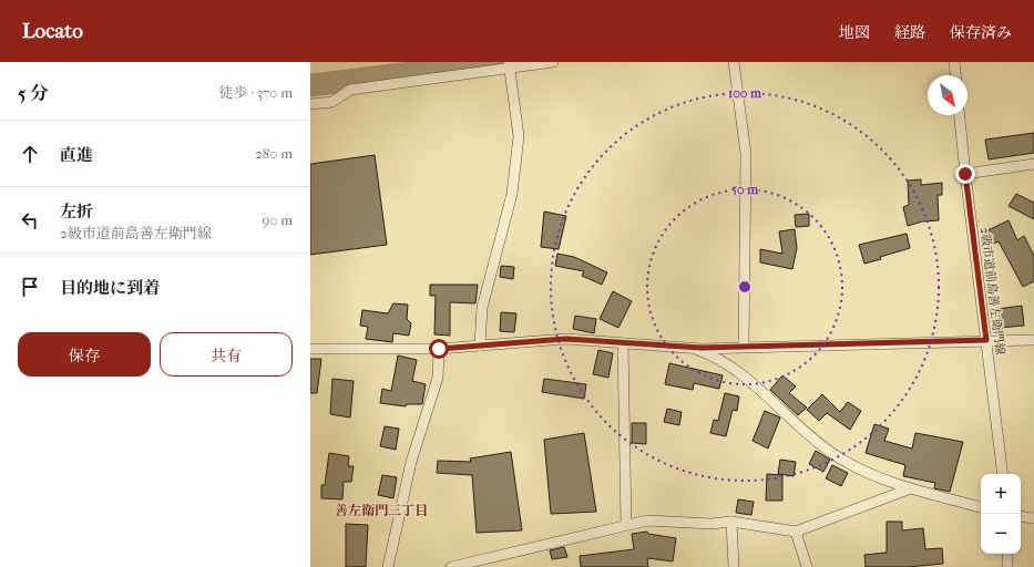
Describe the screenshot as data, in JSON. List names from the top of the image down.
{
  "streets": {
    "street": ["2級市道前島善左衛門線"]
  },
  "districts": ["善左衛門三丁目"],
  "north": "bottom right",
  "page": {
    "header": "Locato",
    "nav": ["地図", "経路", "保存済み"],
    "heading": ["5 分", "徒歩 · 370 m"],
    "list": [
      ["直進", "280 m"],
      ["左折", "2級市道前島善左衛門線", "90 m"],
      "目的地に到着"
    ],
    "buttons": ["保存", "共有"],
    "map_buttons": ["+", "−"]
  },
  "rings": ["100 m", "50 m"]
}
